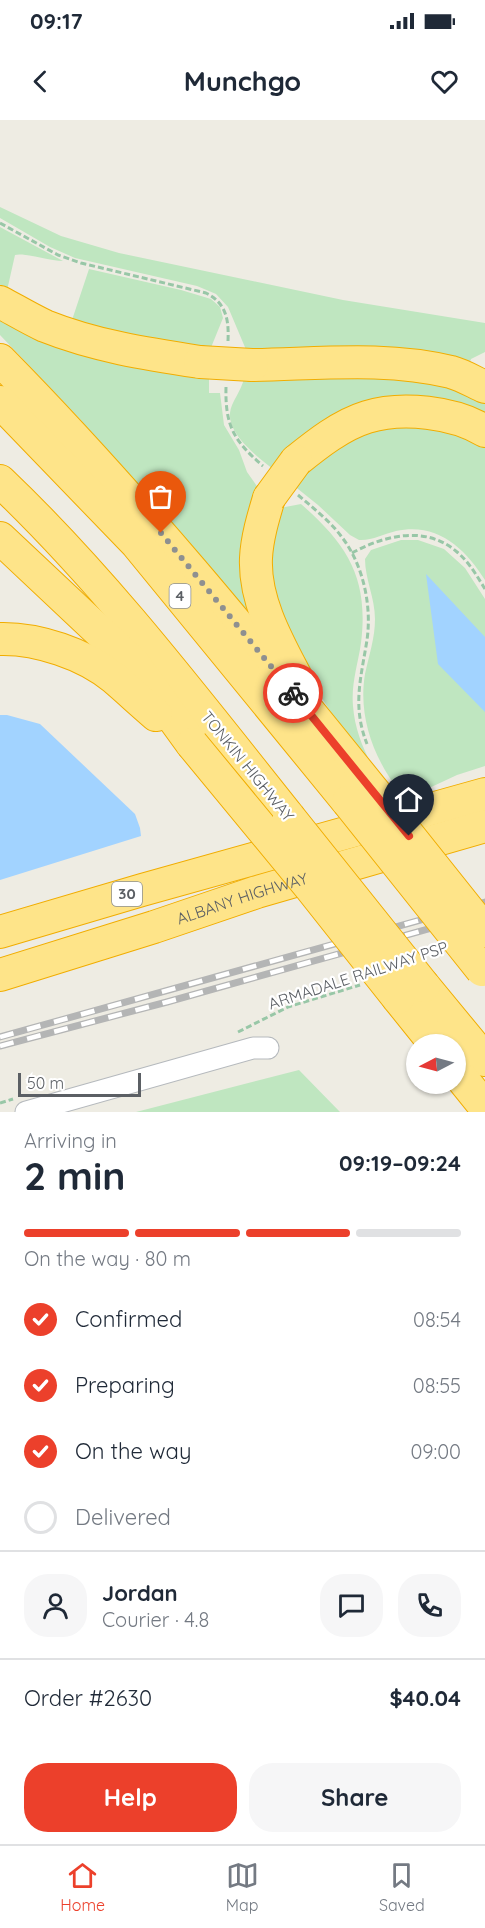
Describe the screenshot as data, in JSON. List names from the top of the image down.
{
  "streets": {
    "highway": [
      "4",
      "TONKIN HIGHWAY",
      "30",
      "ALBANY HIGHWAY"
    ],
    "path": ["ARMADALE RAILWAY PSP"]
  },
  "scale_bar": "50 m",
  "north": "left",
  "page": {
    "status": "09:17",
    "header": "Munchgo",
    "scale": "50 m",
    "heading": ["2 min", "Arriving in", "09:19–09:24"],
    "panel": [
      "Jordan",
      "Courier · 4.8",
      "Order #2630",
      "$40.04"
    ],
    "bar": "On the way · 80 m",
    "list": [
      ["Confirmed", "08:54"],
      ["Preparing", "08:55"],
      ["On the way", "09:00"],
      "Delivered"
    ],
    "buttons": ["Help", "Share"],
    "tabs": ["Home", "Map", "Saved"]
  }
}
